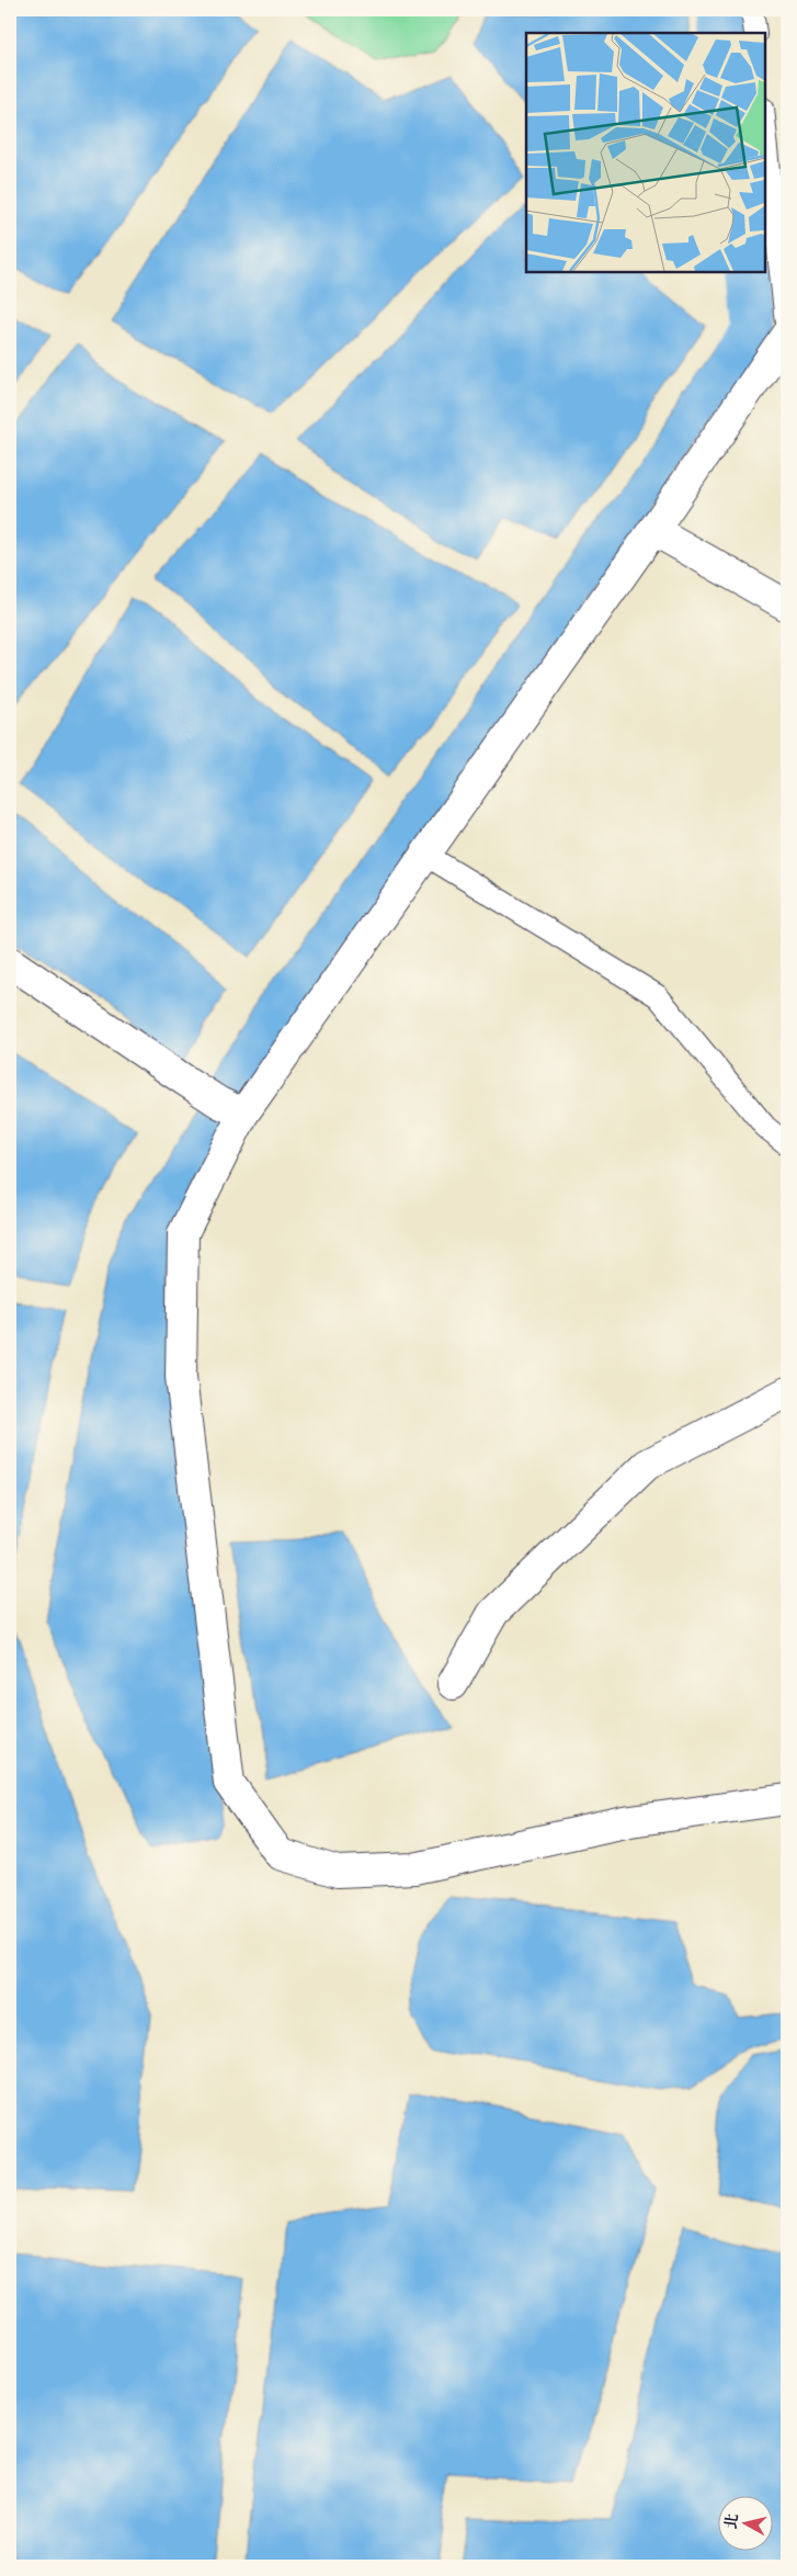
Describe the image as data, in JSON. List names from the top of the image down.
{
  "north": "left"
}
